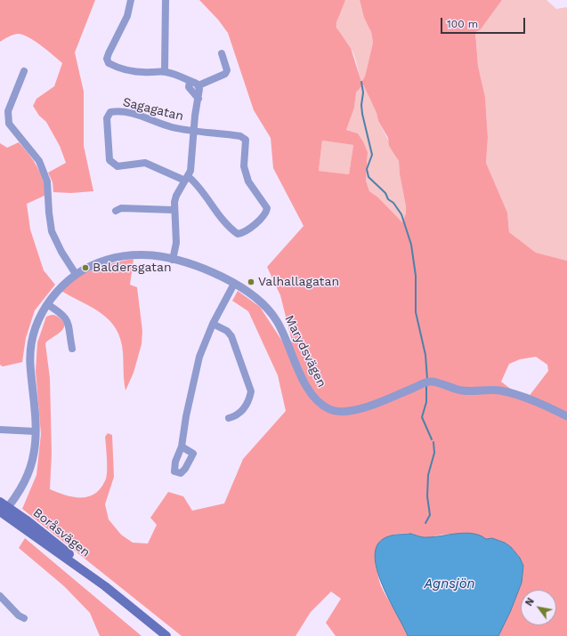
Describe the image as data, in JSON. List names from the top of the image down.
{
  "streets": {
    "main road": ["Boråsvägen"],
    "street": ["Sagagatan", "Marydsvägen"]
  },
  "crossings": [
    ["Marydsvägen", "Boråsvägen"]
  ],
  "water": ["Agnsjön"],
  "places": ["Baldersgatan", "Valhallagatan"],
  "scale_bar": "100 m",
  "north": "top left"
}
